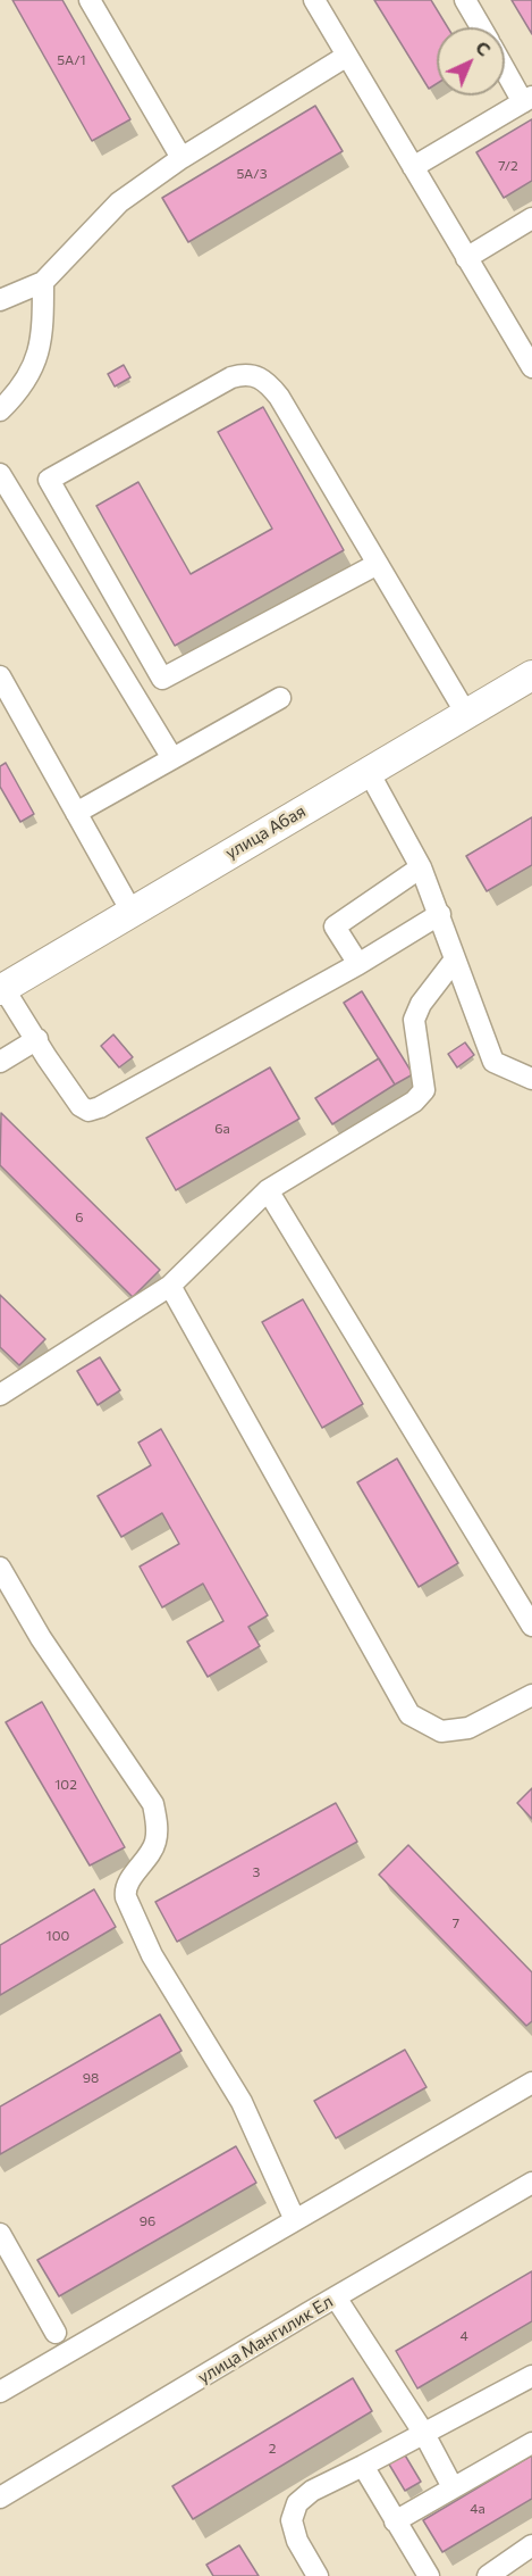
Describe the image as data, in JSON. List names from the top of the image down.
{
  "streets": {
    "street": ["улица Абая", "улица Мангилик Ел"]
  },
  "house_numbers": [
    "5А/1",
    "7/2",
    "5А/3",
    "6а",
    "6",
    "102",
    "3",
    "7",
    "100",
    "98",
    "96",
    "4",
    "2",
    "4а"
  ],
  "north": "top right"
}
